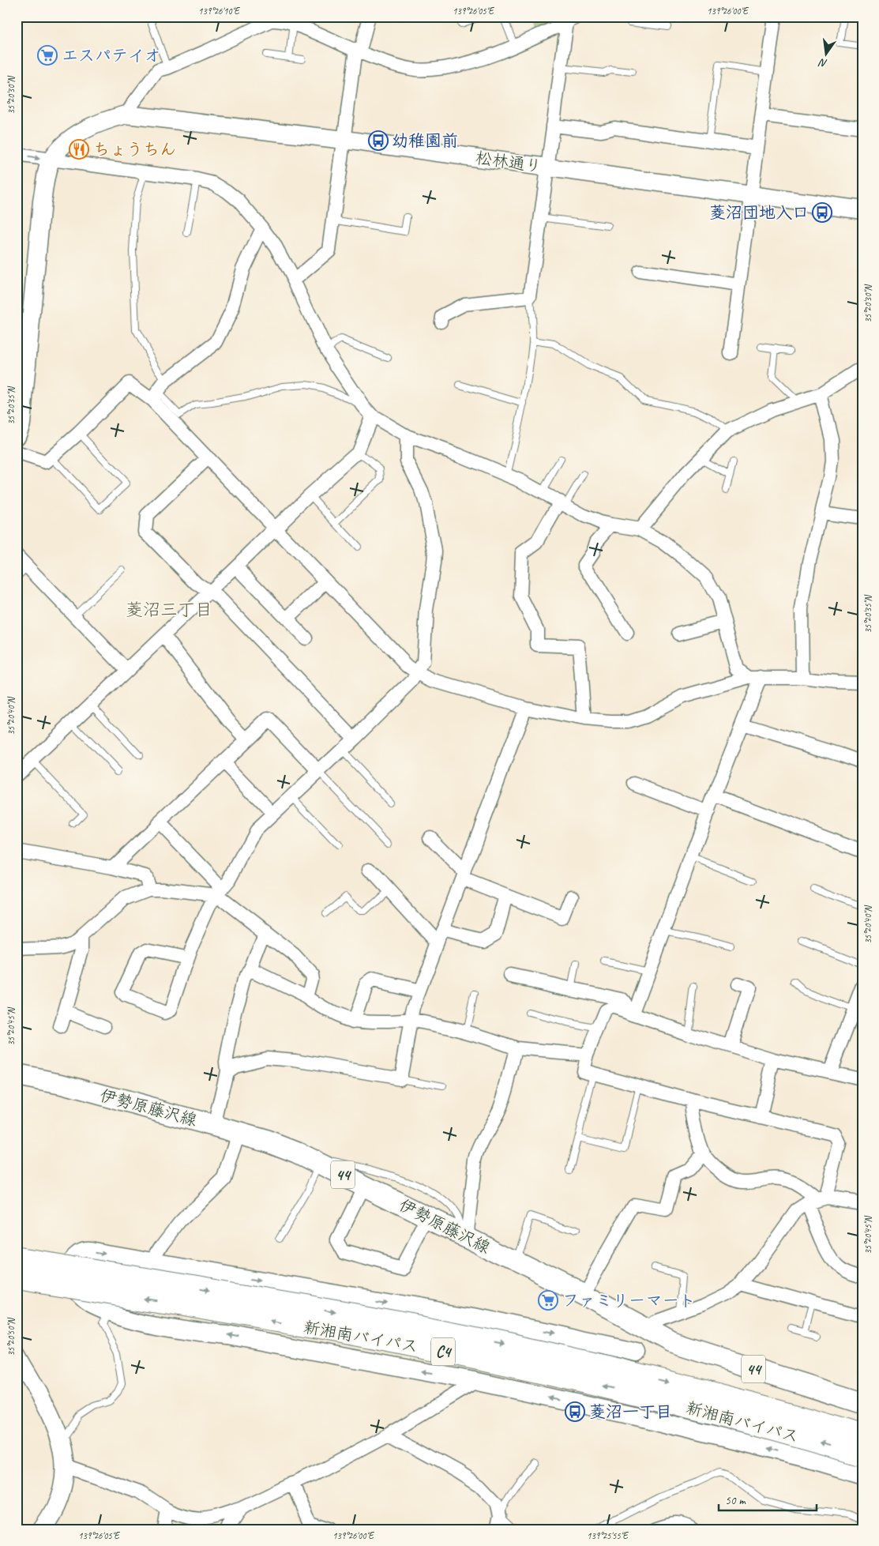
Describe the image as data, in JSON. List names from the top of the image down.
{
  "streets": {
    "highway": ["新湘南バイパス", "C4"],
    "main road": ["伊勢原藤沢線", "44"],
    "street": ["松林通り"]
  },
  "districts": ["菱沼三丁目"],
  "places": {
    "supermarket": ["エスパテイオ", "ファミリーマート"],
    "bus stop": ["幼稚園前", "菱沼団地入口", "菱沼一丁目"],
    "restaurant": ["ちょうちん"]
  },
  "scale_bar": "50 m",
  "north": "bottom",
  "coordinates": [
    "139°26'10\"E",
    "139°26'05\"E",
    "139°26'00\"E",
    "35°20'30\"N",
    "35°20'35\"N",
    "35°20'40\"N",
    "35°20'45\"N",
    "35°20'50\"N",
    "139°25'55\"E"
  ]
}
